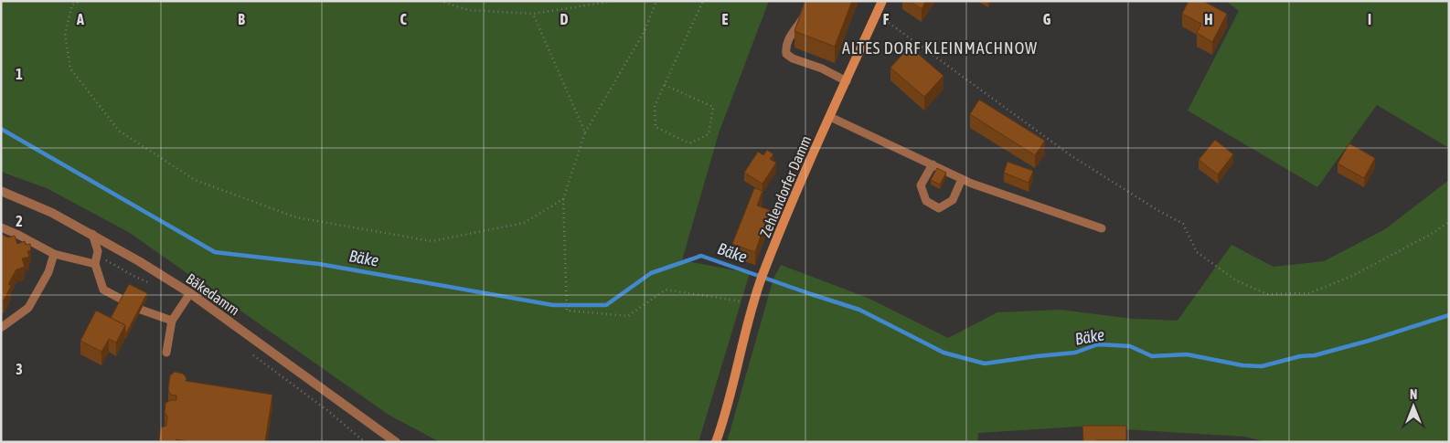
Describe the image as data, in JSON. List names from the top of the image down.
{
  "streets": {
    "main road": ["Zehlendorfer Damm"],
    "street": ["Bäkedamm"]
  },
  "districts": ["ALTES DORF KLEINMACHNOW"],
  "water": ["Bäke"],
  "north": "top",
  "grid": {
    "columns": [
      "A",
      "B",
      "C",
      "D",
      "E",
      "F",
      "G",
      "H",
      "I"
    ],
    "rows": ["1", "2", "3"]
  }
}
